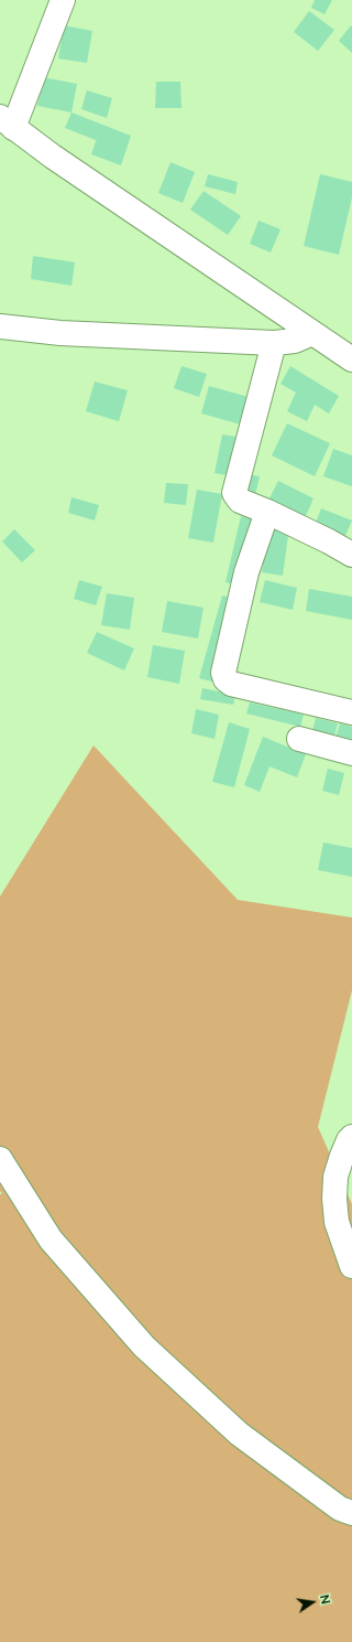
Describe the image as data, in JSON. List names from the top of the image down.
{
  "north": "right"
}
